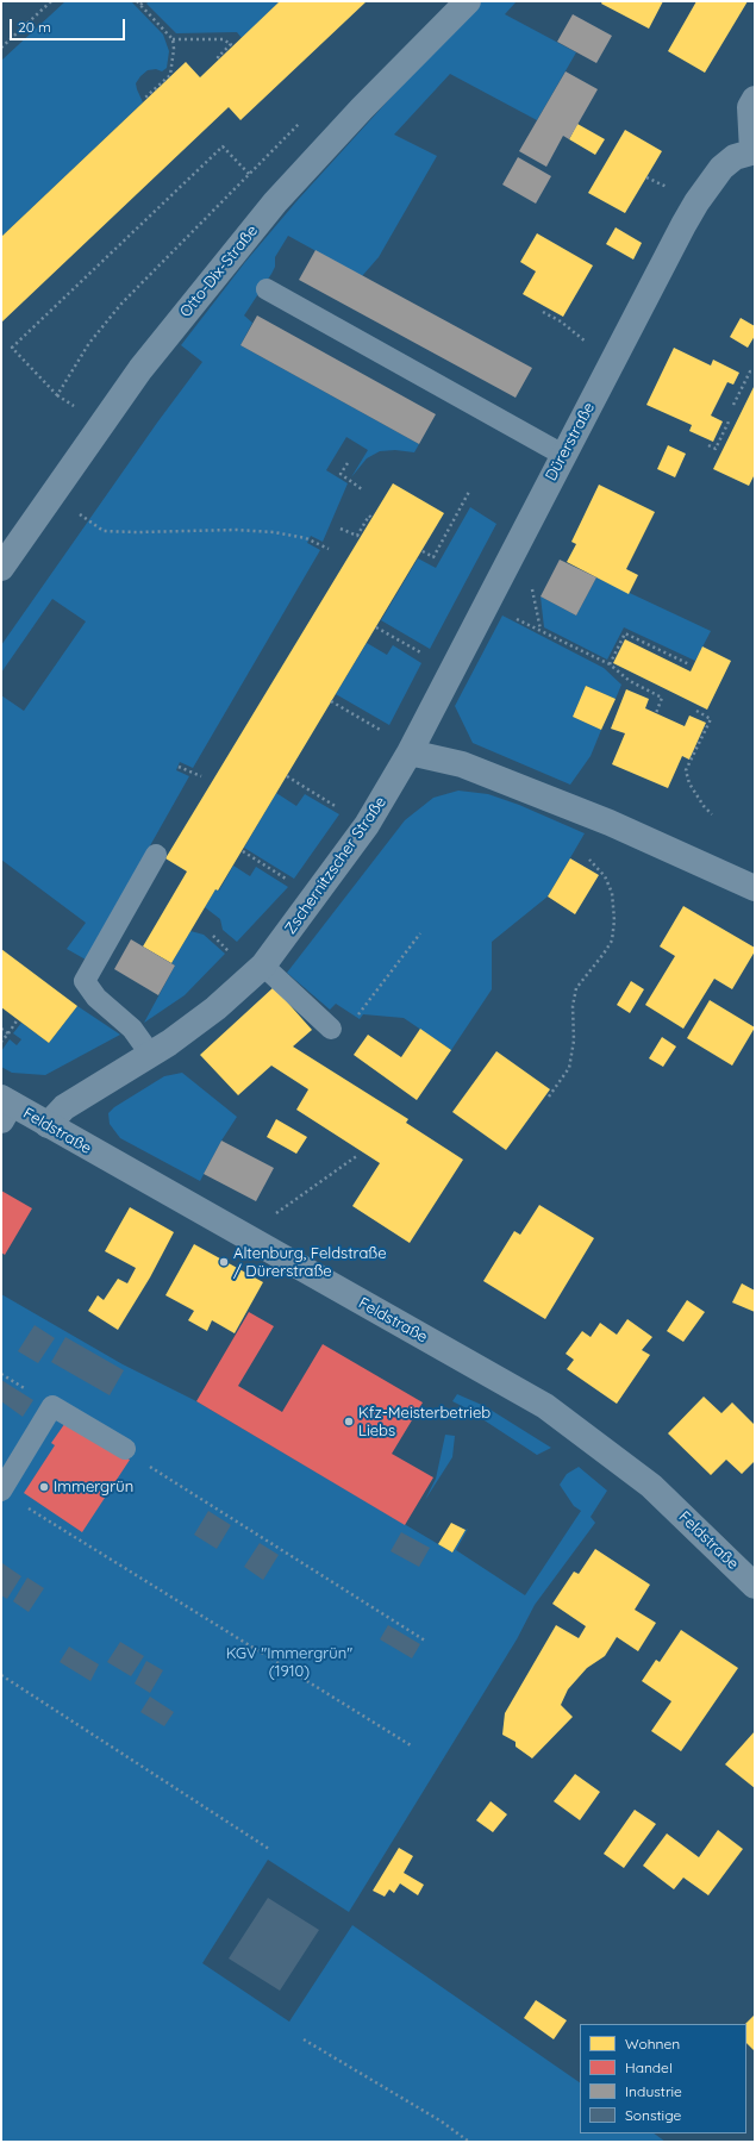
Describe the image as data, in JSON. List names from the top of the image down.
{
  "streets": {
    "street": [
      "Otto-Dix-Straße",
      "Dürerstraße",
      "Zschernitzscher Straße",
      "Feldstraße"
    ]
  },
  "crossings": [
    ["Dürerstraße", "Zschernitzscher Straße"],
    ["Zschernitzscher Straße", "Feldstraße"]
  ],
  "parks": ["KGV \"Immergrün\" (1910)"],
  "places": ["Altenburg, Feldstraße / Dürerstraße", "Kfz-Meisterbetrieb Liebs", "Immergrün"],
  "legend": [
    "Wohnen",
    "Handel",
    "Industrie",
    "Sonstige"
  ],
  "scale_bar": "20 m"
}
